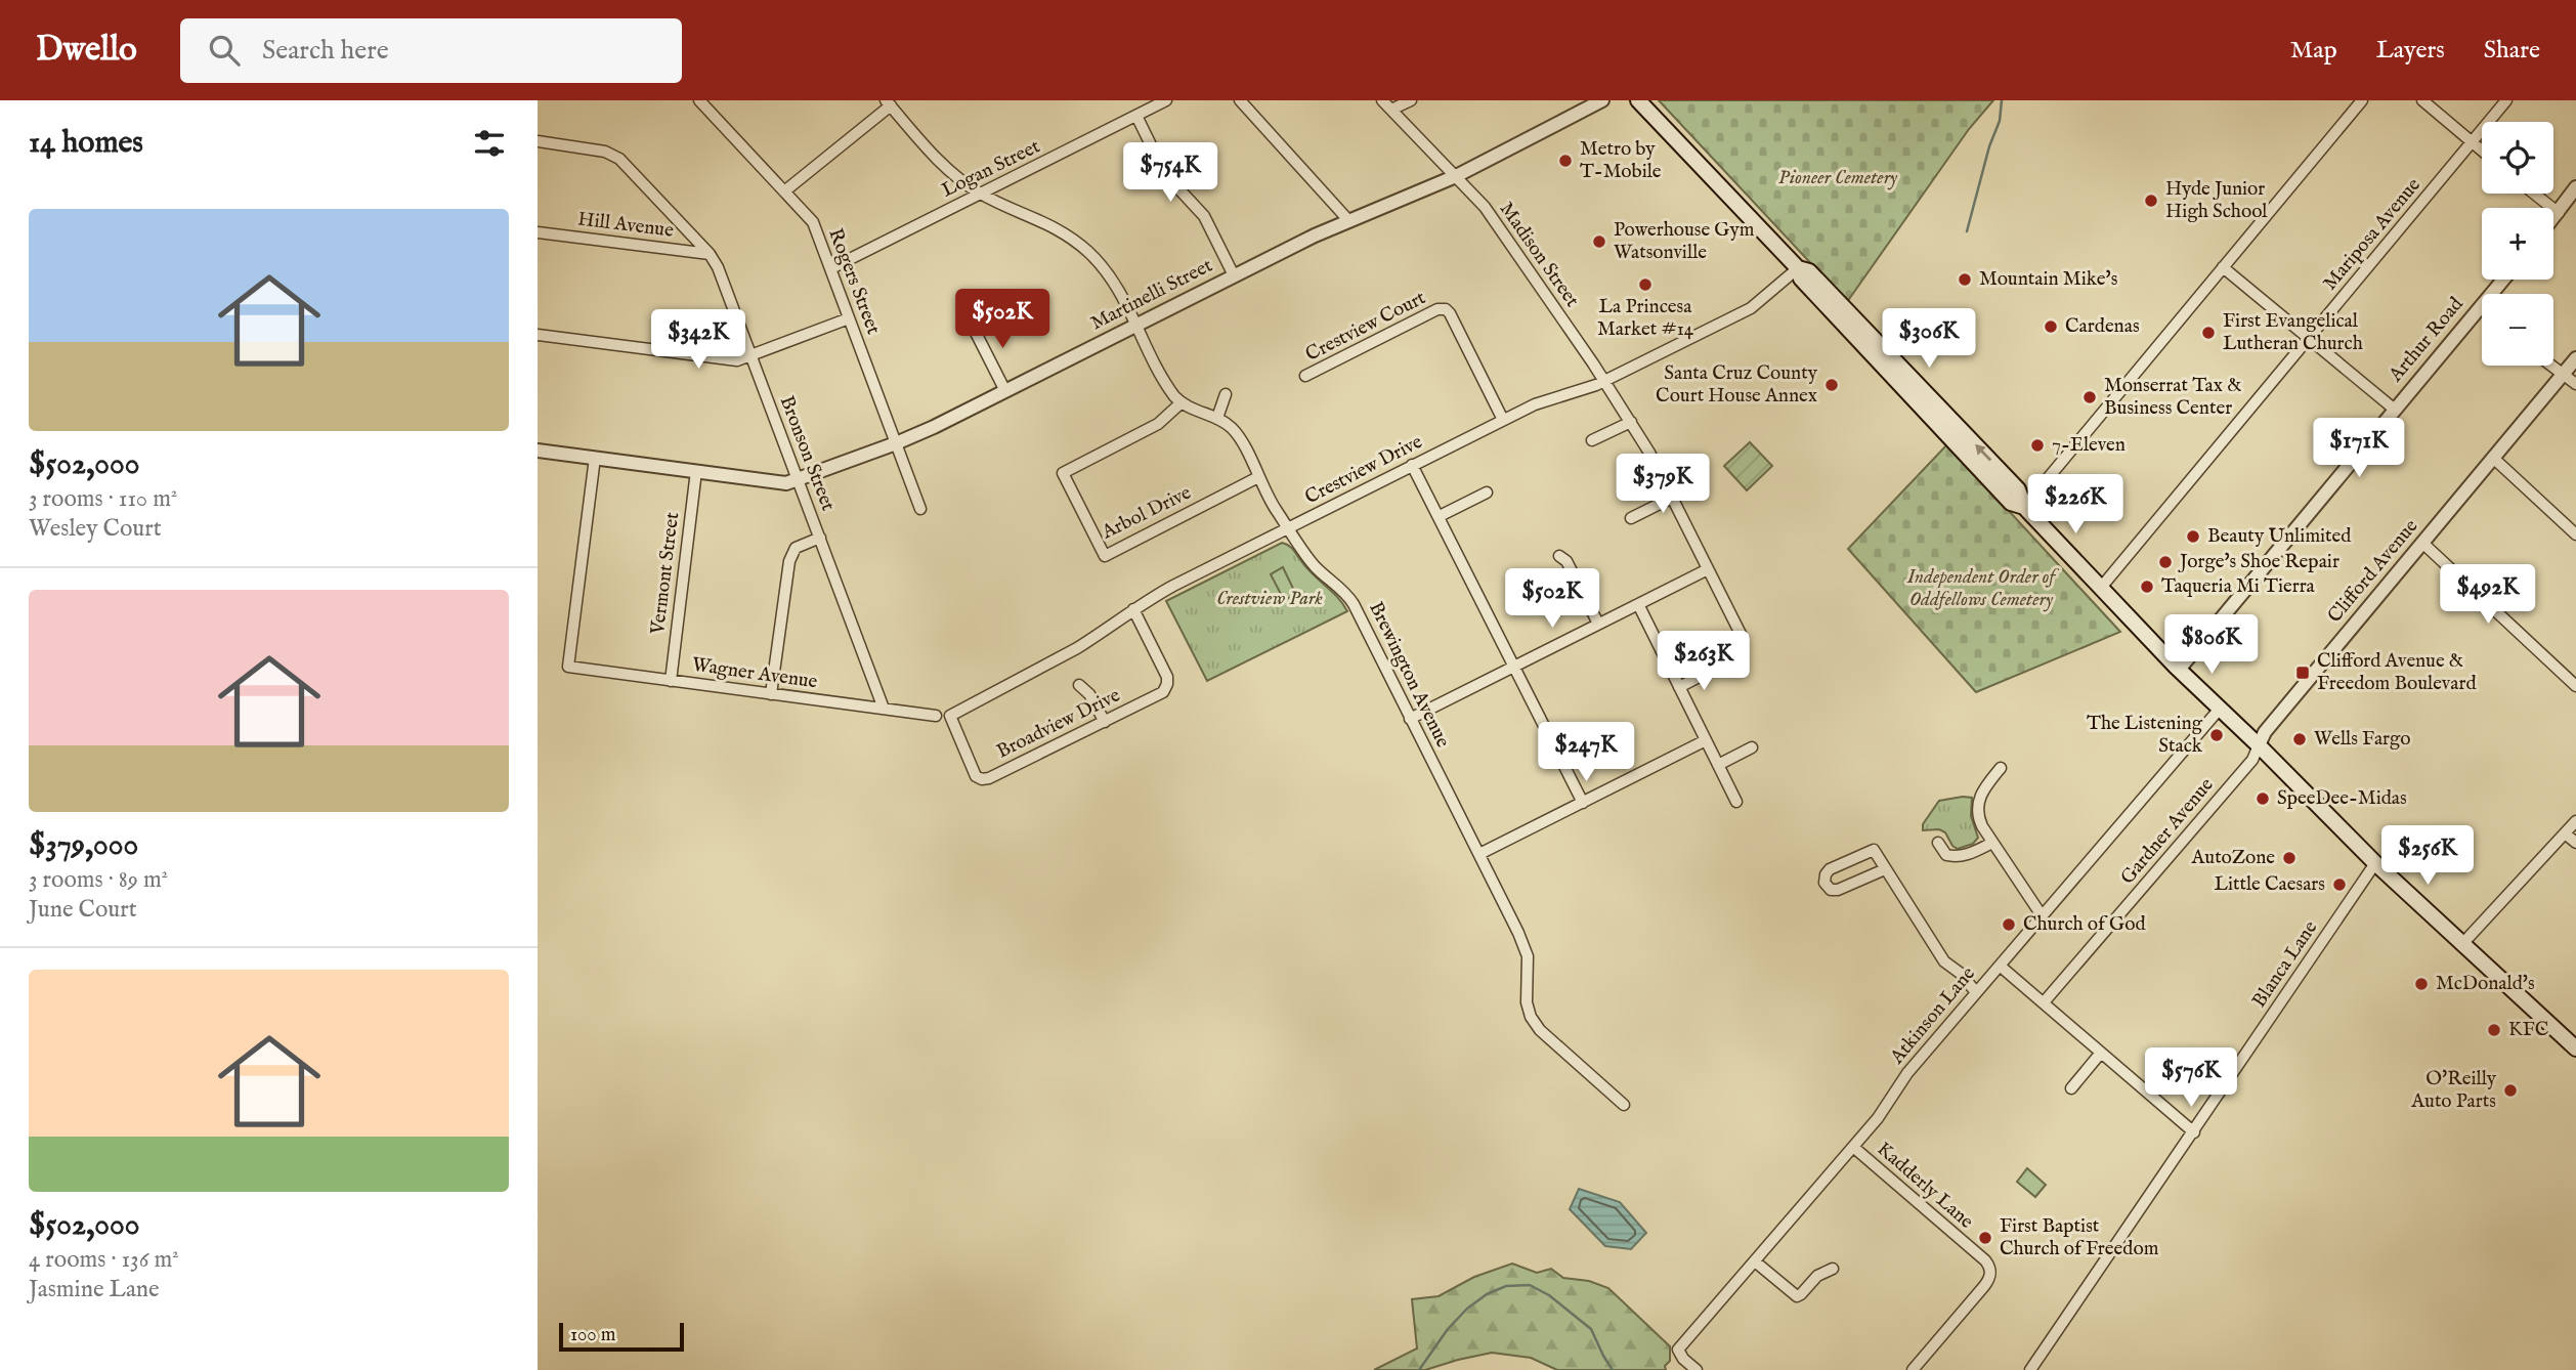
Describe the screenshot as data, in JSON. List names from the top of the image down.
{
  "streets": {
    "street": [
      "Logan Street",
      "Hill Avenue",
      "Mariposa Avenue",
      "Madison Street",
      "Rogers Street",
      "Martinelli Street",
      "Crestview Court",
      "Arthur Road",
      "Bronson Street",
      "Crestview Drive",
      "Arbol Drive",
      "Clifford Avenue",
      "Vermont Street",
      "Wagner Avenue",
      "Brewington Avenue",
      "Broadview Drive",
      "Gardner Avenue",
      "Blanca Lane",
      "Atkinson Lane",
      "Kadderly Lane"
    ]
  },
  "crossings": [
    ["Logan Street", "Rogers Street"],
    ["Hill Avenue", "Bronson Street"],
    ["Madison Street", "Martinelli Street"],
    ["Madison Street", "Crestview Drive"],
    ["Rogers Street", "Martinelli Street"],
    ["Martinelli Street", "Bronson Street"],
    ["Martinelli Street", "Vermont Street"],
    ["Martinelli Street", "Wagner Avenue"],
    ["Crestview Court", "Crestview Drive"],
    ["Bronson Street", "Wagner Avenue"],
    ["Crestview Drive", "Brewington Avenue"],
    ["Crestview Drive", "Broadview Drive"],
    ["Arbol Drive", "Brewington Avenue"],
    ["Clifford Avenue", "Gardner Avenue"],
    ["Vermont Street", "Wagner Avenue"],
    ["Atkinson Lane", "Kadderly Lane"]
  ],
  "parks": ["Pioneer Cemetery", "Independent Order of Oddfellows Cemetery", "Crestview Park"],
  "places": {
    "other": [
      "Metro by T-Mobile",
      "Hyde Junior High School",
      "Powerhouse Gym Watsonville",
      "Mountain Mike's",
      "La Princesa Market #14",
      "Cardenas",
      "First Evangelical Lutheran Church",
      "Santa Cruz County Court House Annex",
      "Monserrat Tax & Business Center",
      "7-Eleven",
      "Beauty Unlimited",
      "Jorge's Shoe Repair",
      "Taqueria Mi Tierra",
      "The Listening Stack",
      "Wells Fargo",
      "SpeeDee-Midas",
      "AutoZone",
      "Little Caesars",
      "Church of God",
      "McDonald's",
      "KFC",
      "O'Reilly Auto Parts",
      "First Baptist Church of Freedom"
    ],
    "transit": ["Clifford Avenue & Freedom Boulevard"]
  },
  "scale_bar": "100 m",
  "page": {
    "header": "Dwello",
    "search": "Search here",
    "nav": ["Map", "Layers", "Share"],
    "heading": "14 homes",
    "map_buttons": ["+", "−"],
    "price": [
      "$754K",
      "$502K",
      "$306K",
      "$342K",
      "$171K",
      "$379K",
      "$226K",
      "$492K",
      "$502K",
      "$806K",
      "$263K",
      "$247K",
      "$256K",
      "$576K"
    ],
    "list": [
      {
        "name": "$502,000",
        "note": "3 rooms · 110 m² · Wesley Court"
      },
      {
        "name": "$379,000",
        "note": "3 rooms · 89 m² · June Court"
      },
      {
        "name": "$502,000",
        "note": "4 rooms · 136 m² · Jasmine Lane"
      }
    ],
    "scale": "100 m"
  }
}
